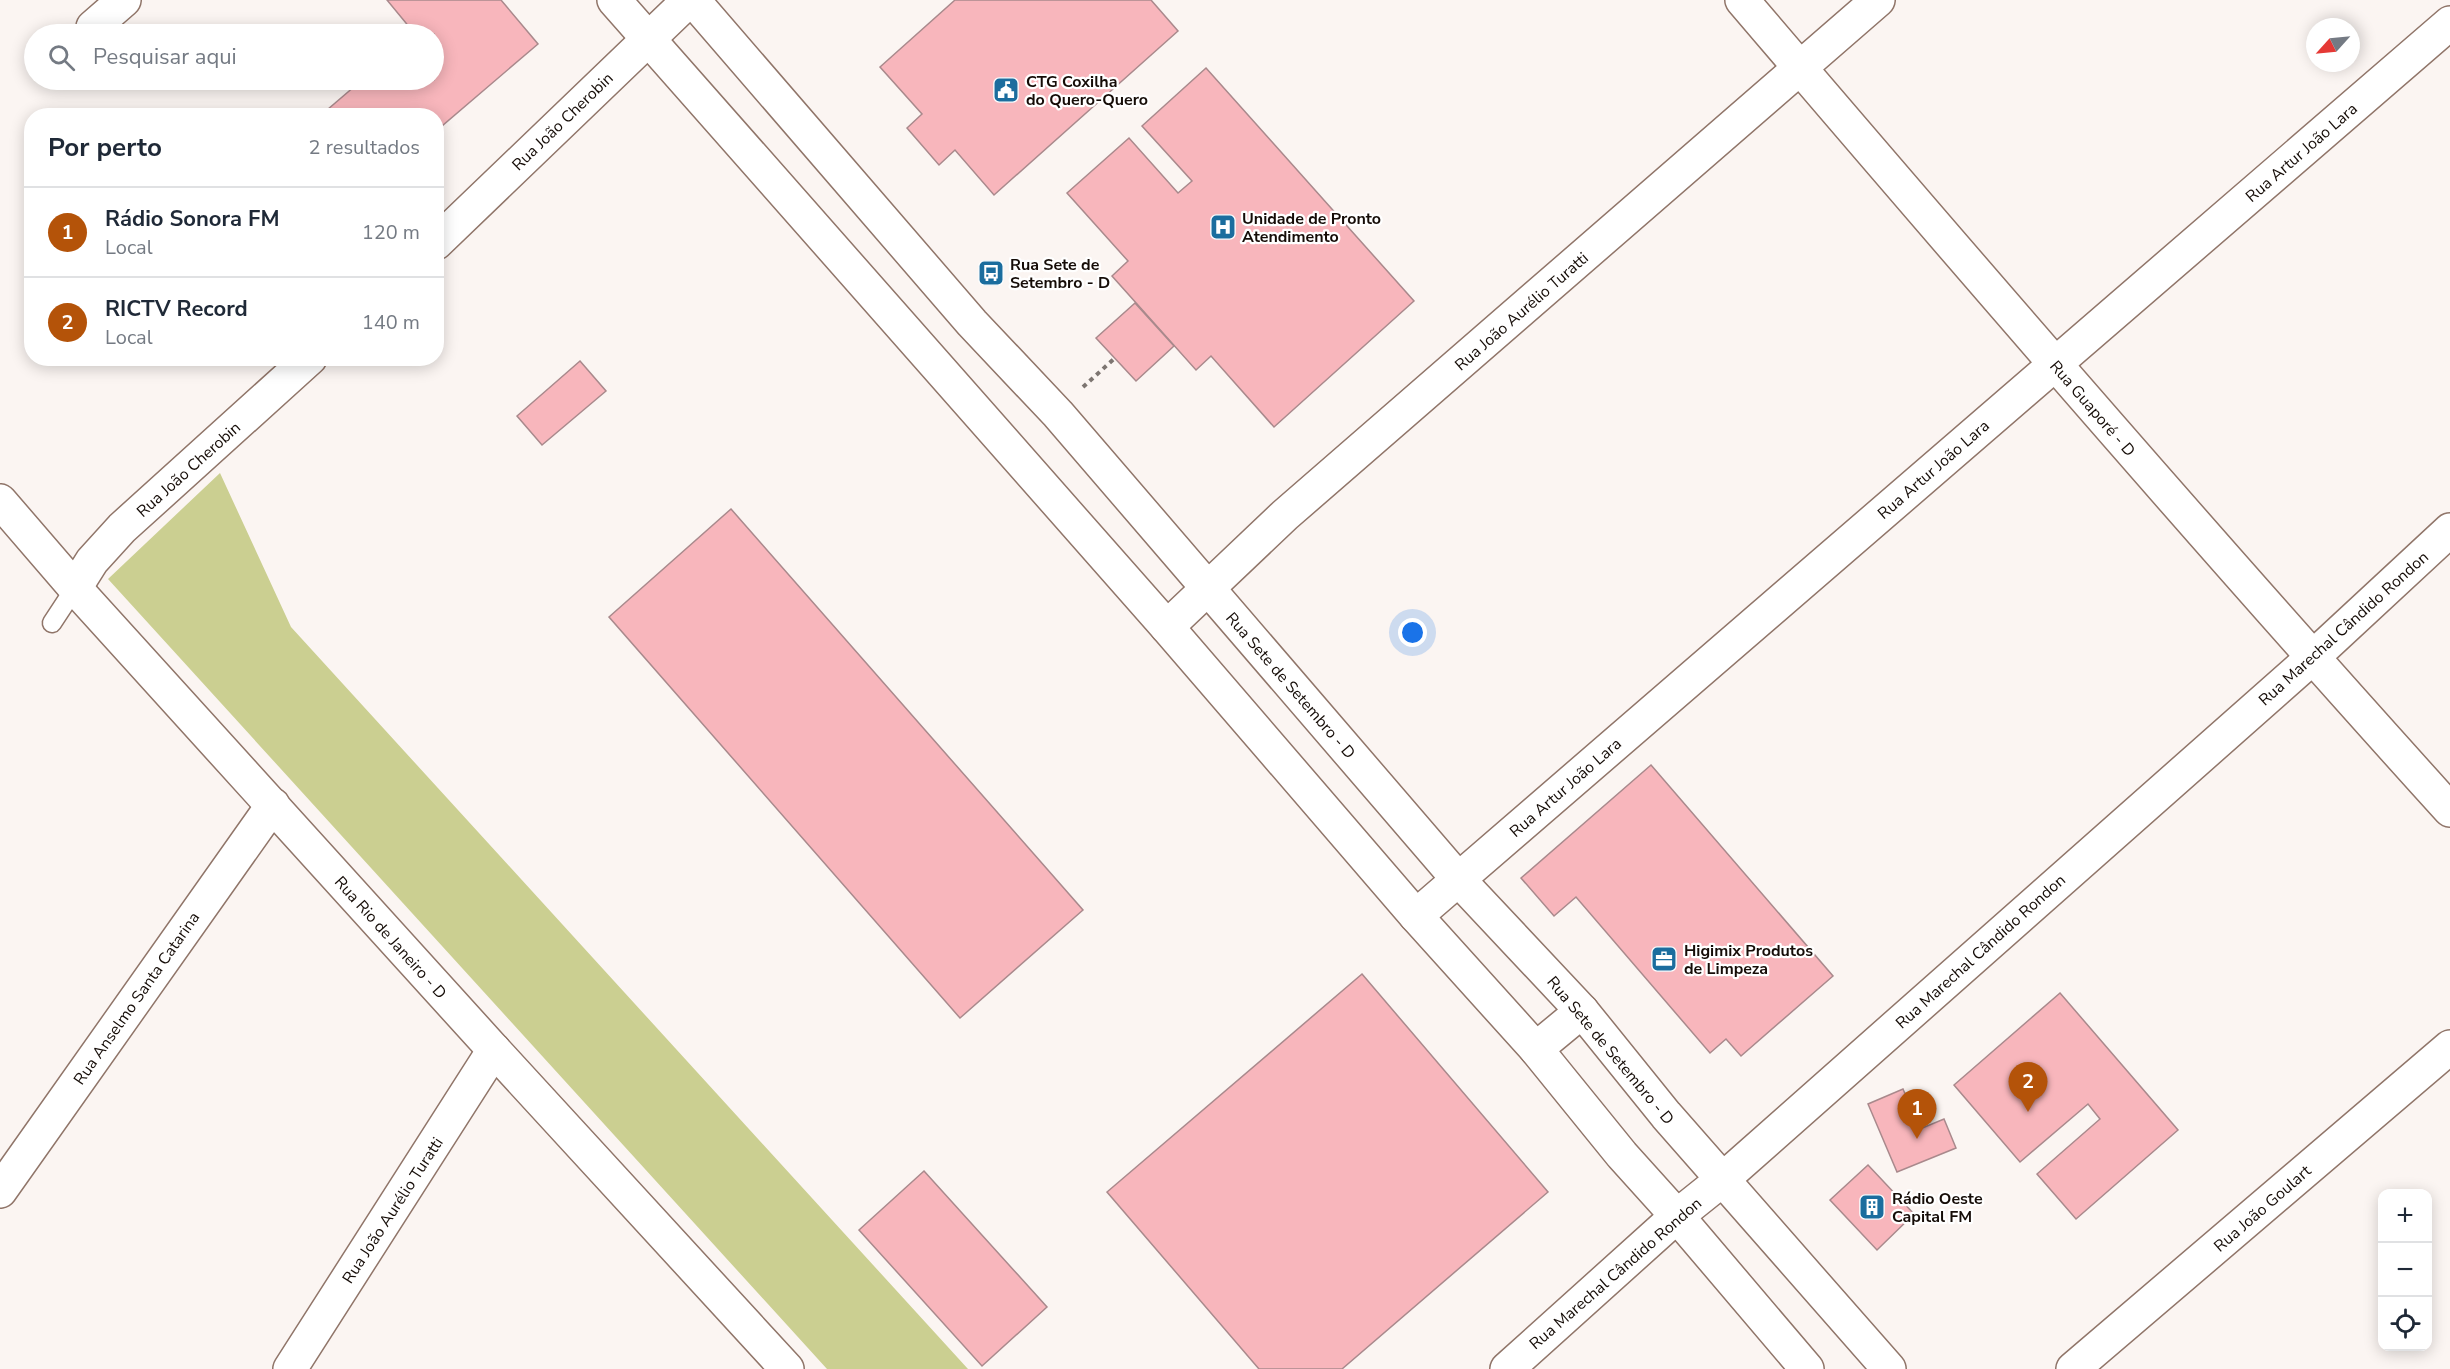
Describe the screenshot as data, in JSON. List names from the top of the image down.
{
  "streets": {
    "street": [
      "Rua João Cherobin",
      "Rua Artur João Lara",
      "Rua João Aurélio Turatti",
      "Rua Guaporé - D",
      "Rua Marechal Cândido Rondon",
      "Rua Sete de Setembro - D",
      "Rua Rio de Janeiro - D",
      "Rua Anselmo Santa Catarina",
      "Rua João Goulart"
    ]
  },
  "crossings": [
    ["Rua João Cherobin", "Rua Sete de Setembro - D"],
    ["Rua João Cherobin", "Rua Rio de Janeiro - D"],
    ["Rua Artur João Lara", "Rua Guaporé - D"],
    ["Rua Artur João Lara", "Rua Sete de Setembro - D"],
    ["Rua João Aurélio Turatti", "Rua Guaporé - D"],
    ["Rua João Aurélio Turatti", "Rua Sete de Setembro - D"],
    ["Rua João Aurélio Turatti", "Rua Rio de Janeiro - D"],
    ["Rua Guaporé - D", "Rua Marechal Cândido Rondon"],
    ["Rua Marechal Cândido Rondon", "Rua Sete de Setembro - D"],
    ["Rua Rio de Janeiro - D", "Rua Anselmo Santa Catarina"]
  ],
  "places": {
    "public building": ["CTG Coxilha do Quero-Quero"],
    "hospital": ["Unidade de Pronto Atendimento"],
    "bus stop": ["Rua Sete de Setembro - D"],
    "office": ["Higimix Produtos de Limpeza"],
    "building": ["Rádio Oeste Capital FM"]
  },
  "north": "bottom left",
  "page": {
    "search": "Pesquisar aqui",
    "heading": ["Por perto", "2 resultados"],
    "list": [
      {
        "mark": "1",
        "name": "Rádio Sonora FM",
        "note": "Local",
        "value": "120 m"
      },
      {
        "mark": "2",
        "name": "RICTV Record",
        "note": "Local",
        "value": "140 m"
      }
    ],
    "pins": ["2", "1"],
    "map_buttons": ["+", "−"]
  }
}
